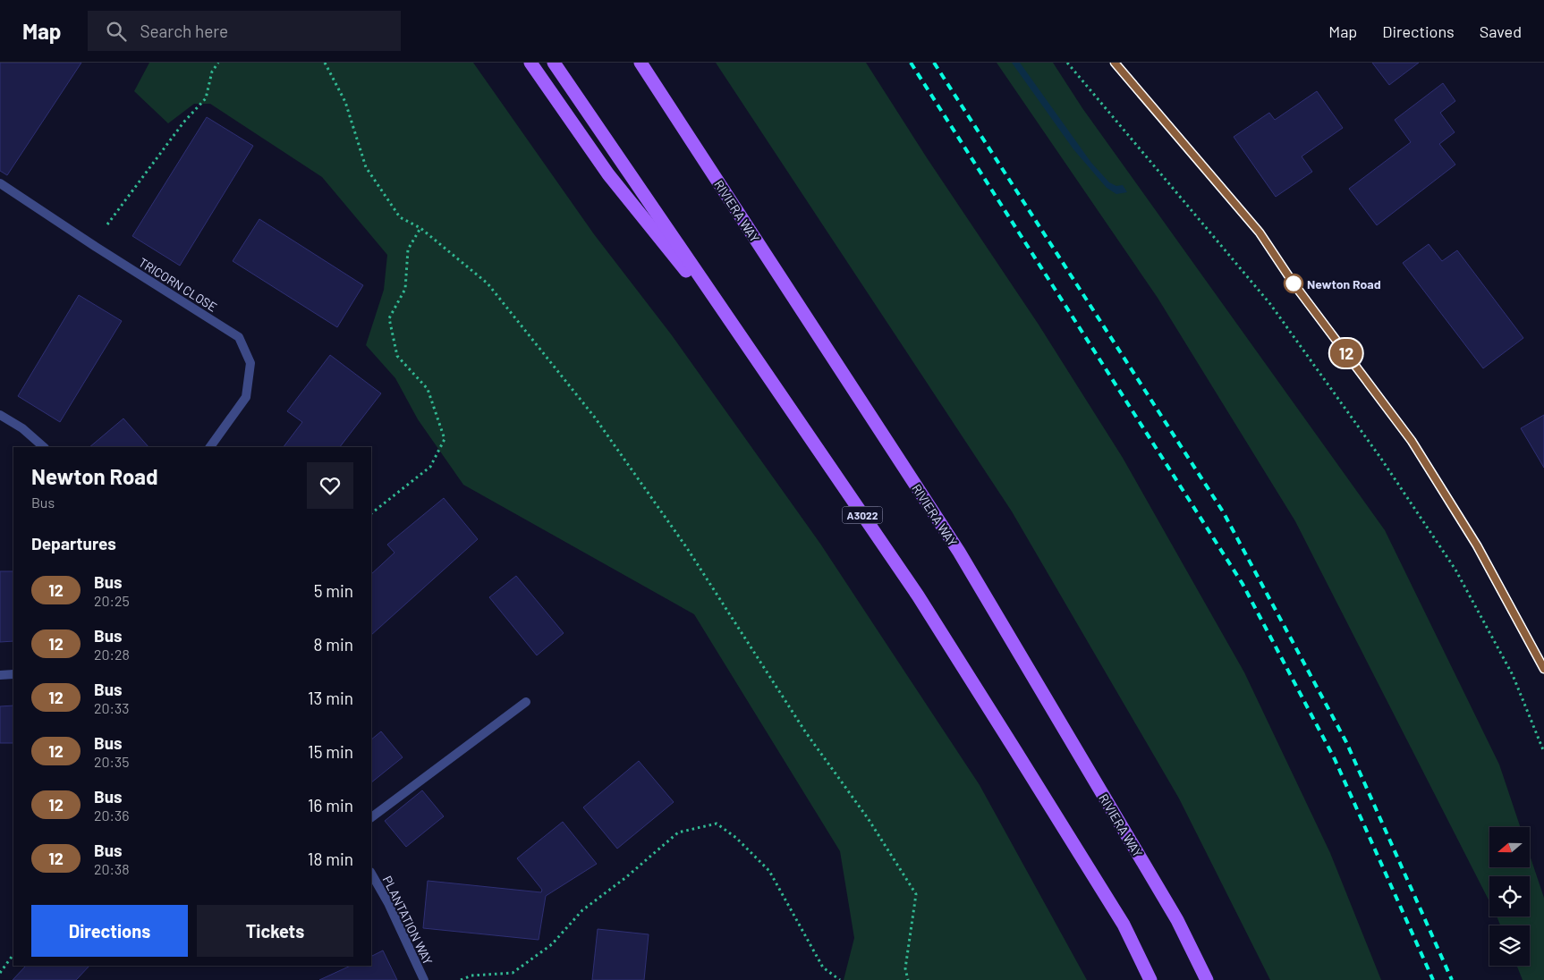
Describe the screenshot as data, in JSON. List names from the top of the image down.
{
  "streets": {
    "main road": ["RIVIERA WAY", "A3022"],
    "street": ["TRICORN CLOSE", "PLANTATION WAY"]
  },
  "places": ["Newton Road"],
  "lines": ["bus line 12"],
  "north": "left",
  "page": {
    "header": "Map",
    "search": "Search here",
    "nav": ["Map", "Directions", "Saved"],
    "on_map": "12",
    "heading": [
      ["Newton Road", "Bus"],
      "Departures"
    ],
    "list": [
      {
        "mark": "12",
        "name": "Bus",
        "note": "20:25",
        "value": "5 min"
      },
      {
        "mark": "12",
        "name": "Bus",
        "note": "20:28",
        "value": "8 min"
      },
      {
        "mark": "12",
        "name": "Bus",
        "note": "20:33",
        "value": "13 min"
      },
      {
        "mark": "12",
        "name": "Bus",
        "note": "20:35",
        "value": "15 min"
      },
      {
        "mark": "12",
        "name": "Bus",
        "note": "20:36",
        "value": "16 min"
      },
      {
        "mark": "12",
        "name": "Bus",
        "note": "20:38",
        "value": "18 min"
      }
    ],
    "buttons": ["Directions", "Tickets"]
  }
}
